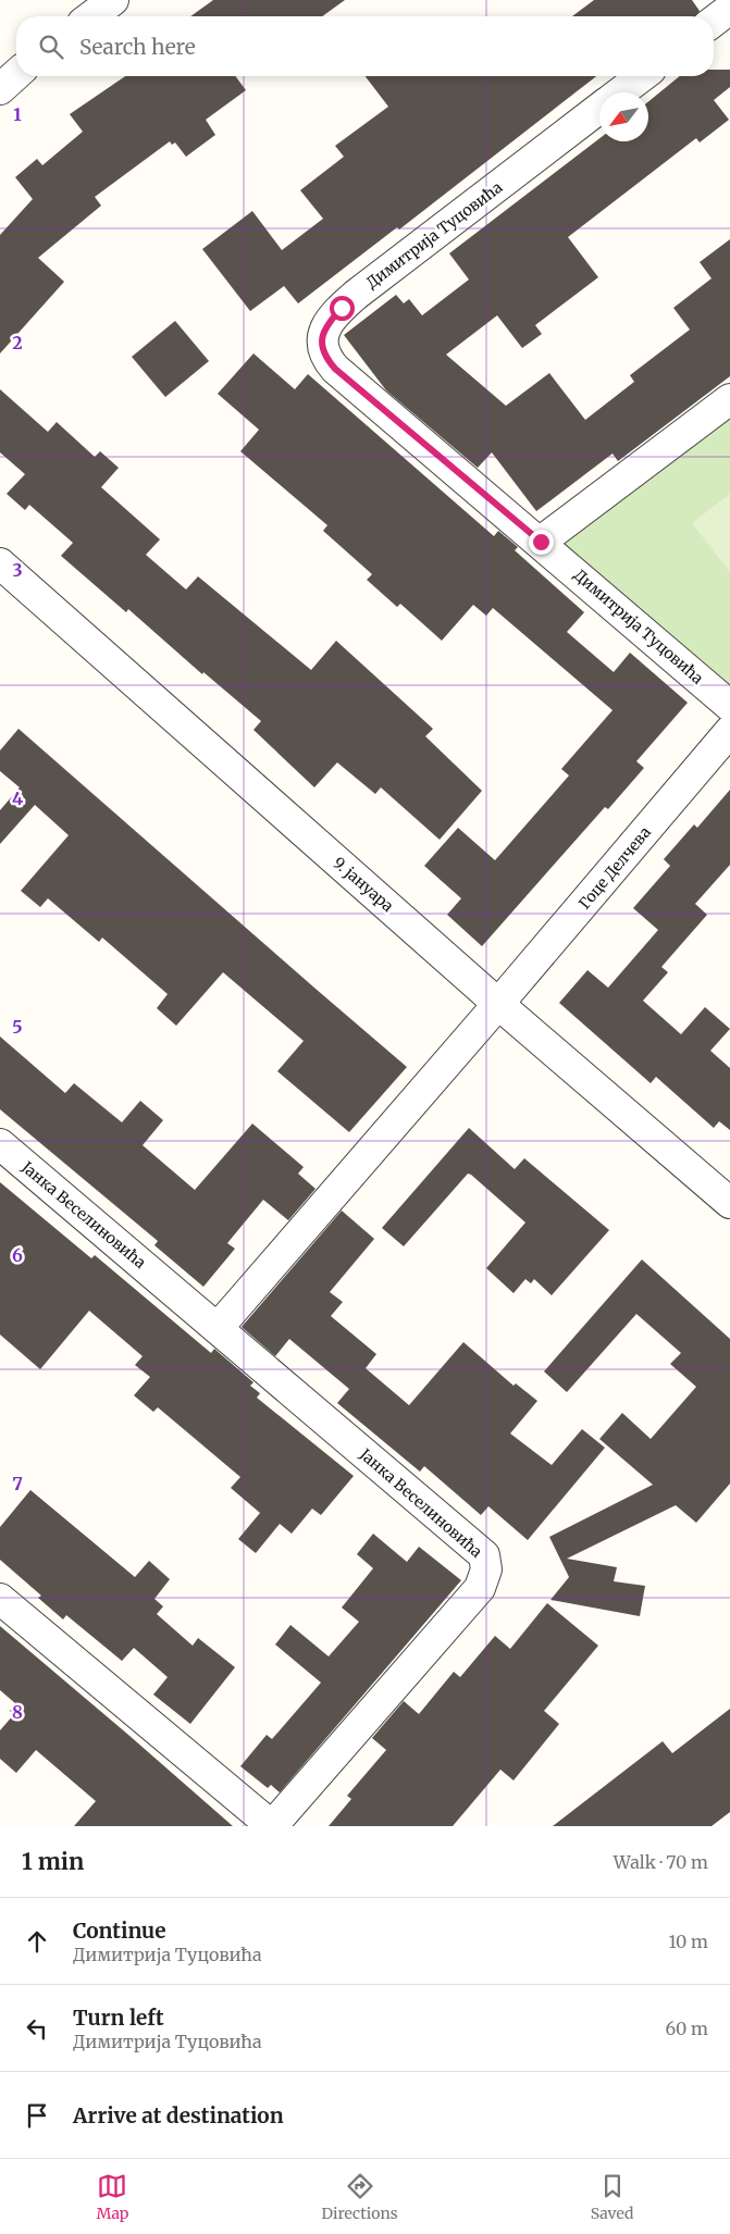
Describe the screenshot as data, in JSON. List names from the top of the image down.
{
  "streets": {
    "street": [
      "Димитрија Туцовића",
      "Гоце Делчева",
      "9. јануара",
      "Јанка Веселиновића"
    ]
  },
  "crossings": [
    ["Гоце Делчева", "9. јануара"]
  ],
  "north": "bottom left",
  "page": {
    "search": "Search here",
    "heading": ["1 min", "Walk · 70 m"],
    "list": [
      ["Continue", "Димитрија Туцовића", "10 m"],
      ["Turn left", "Димитрија Туцовића", "60 m"],
      "Arrive at destination"
    ],
    "nav": ["Map", "Directions", "Saved"]
  },
  "grid": {
    "rows": [
      "1",
      "2",
      "3",
      "4",
      "5",
      "6",
      "7",
      "8"
    ]
  }
}
